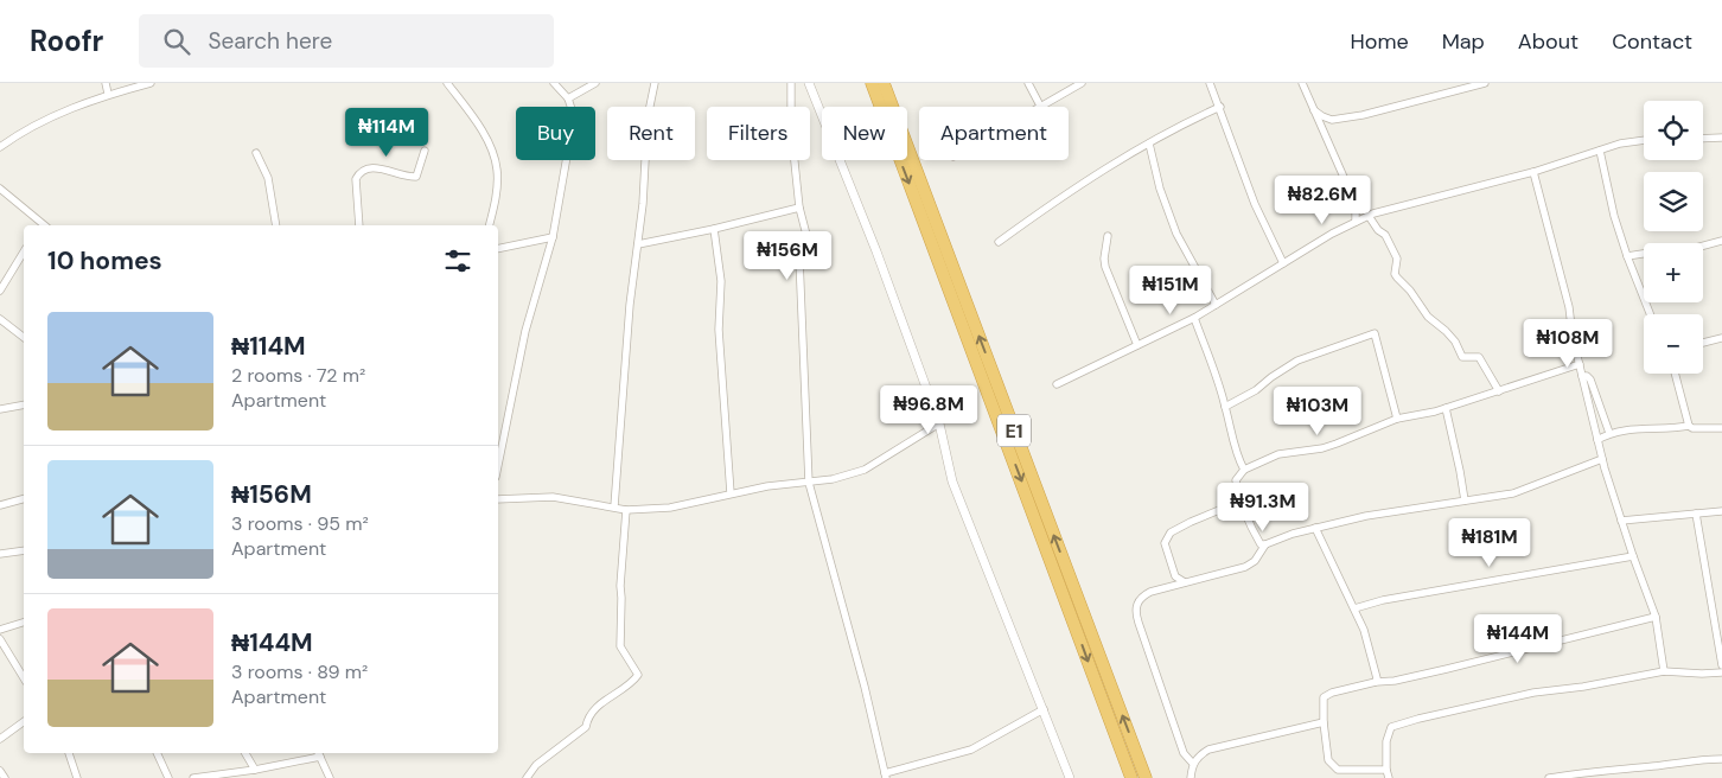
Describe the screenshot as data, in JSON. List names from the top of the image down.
{
  "streets": {
    "highway": ["E1"]
  },
  "page": {
    "header": "Roofr",
    "search": "Search here",
    "nav": [
      "Home",
      "Map",
      "About",
      "Contact"
    ],
    "map_buttons": ["+", "−"],
    "chip": [
      "Buy",
      "Rent",
      "Filters",
      "New",
      "Apartment"
    ],
    "price": [
      "₦114M",
      "₦82.6M",
      "₦156M",
      "₦151M",
      "₦108M",
      "₦96.8M",
      "₦103M",
      "₦91.3M",
      "₦181M",
      "₦144M"
    ],
    "heading": "10 homes",
    "list": [
      {
        "name": "₦114M",
        "note": "2 rooms · 72 m² · Apartment"
      },
      {
        "name": "₦156M",
        "note": "3 rooms · 95 m² · Apartment"
      },
      {
        "name": "₦144M",
        "note": "3 rooms · 89 m² · Apartment"
      }
    ]
  }
}
